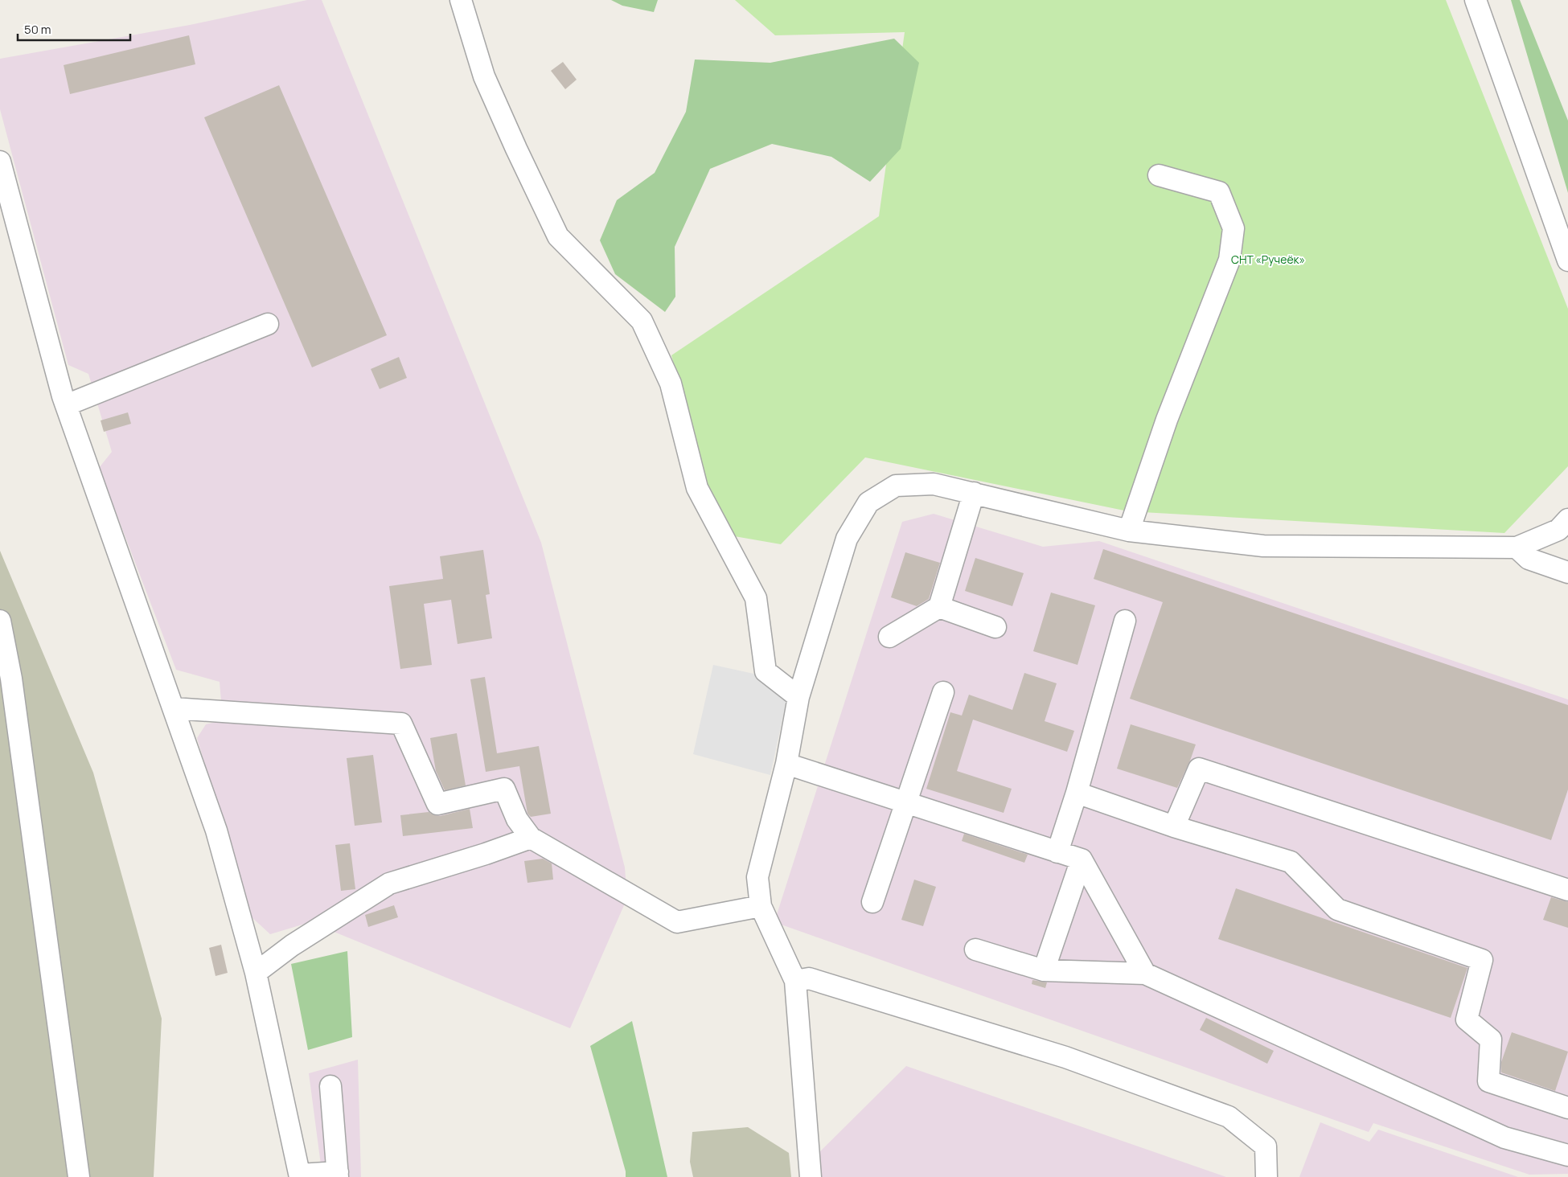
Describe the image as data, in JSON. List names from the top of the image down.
{
  "parks": ["СНТ «Ручеёк»"],
  "scale_bar": "50 m"
}
